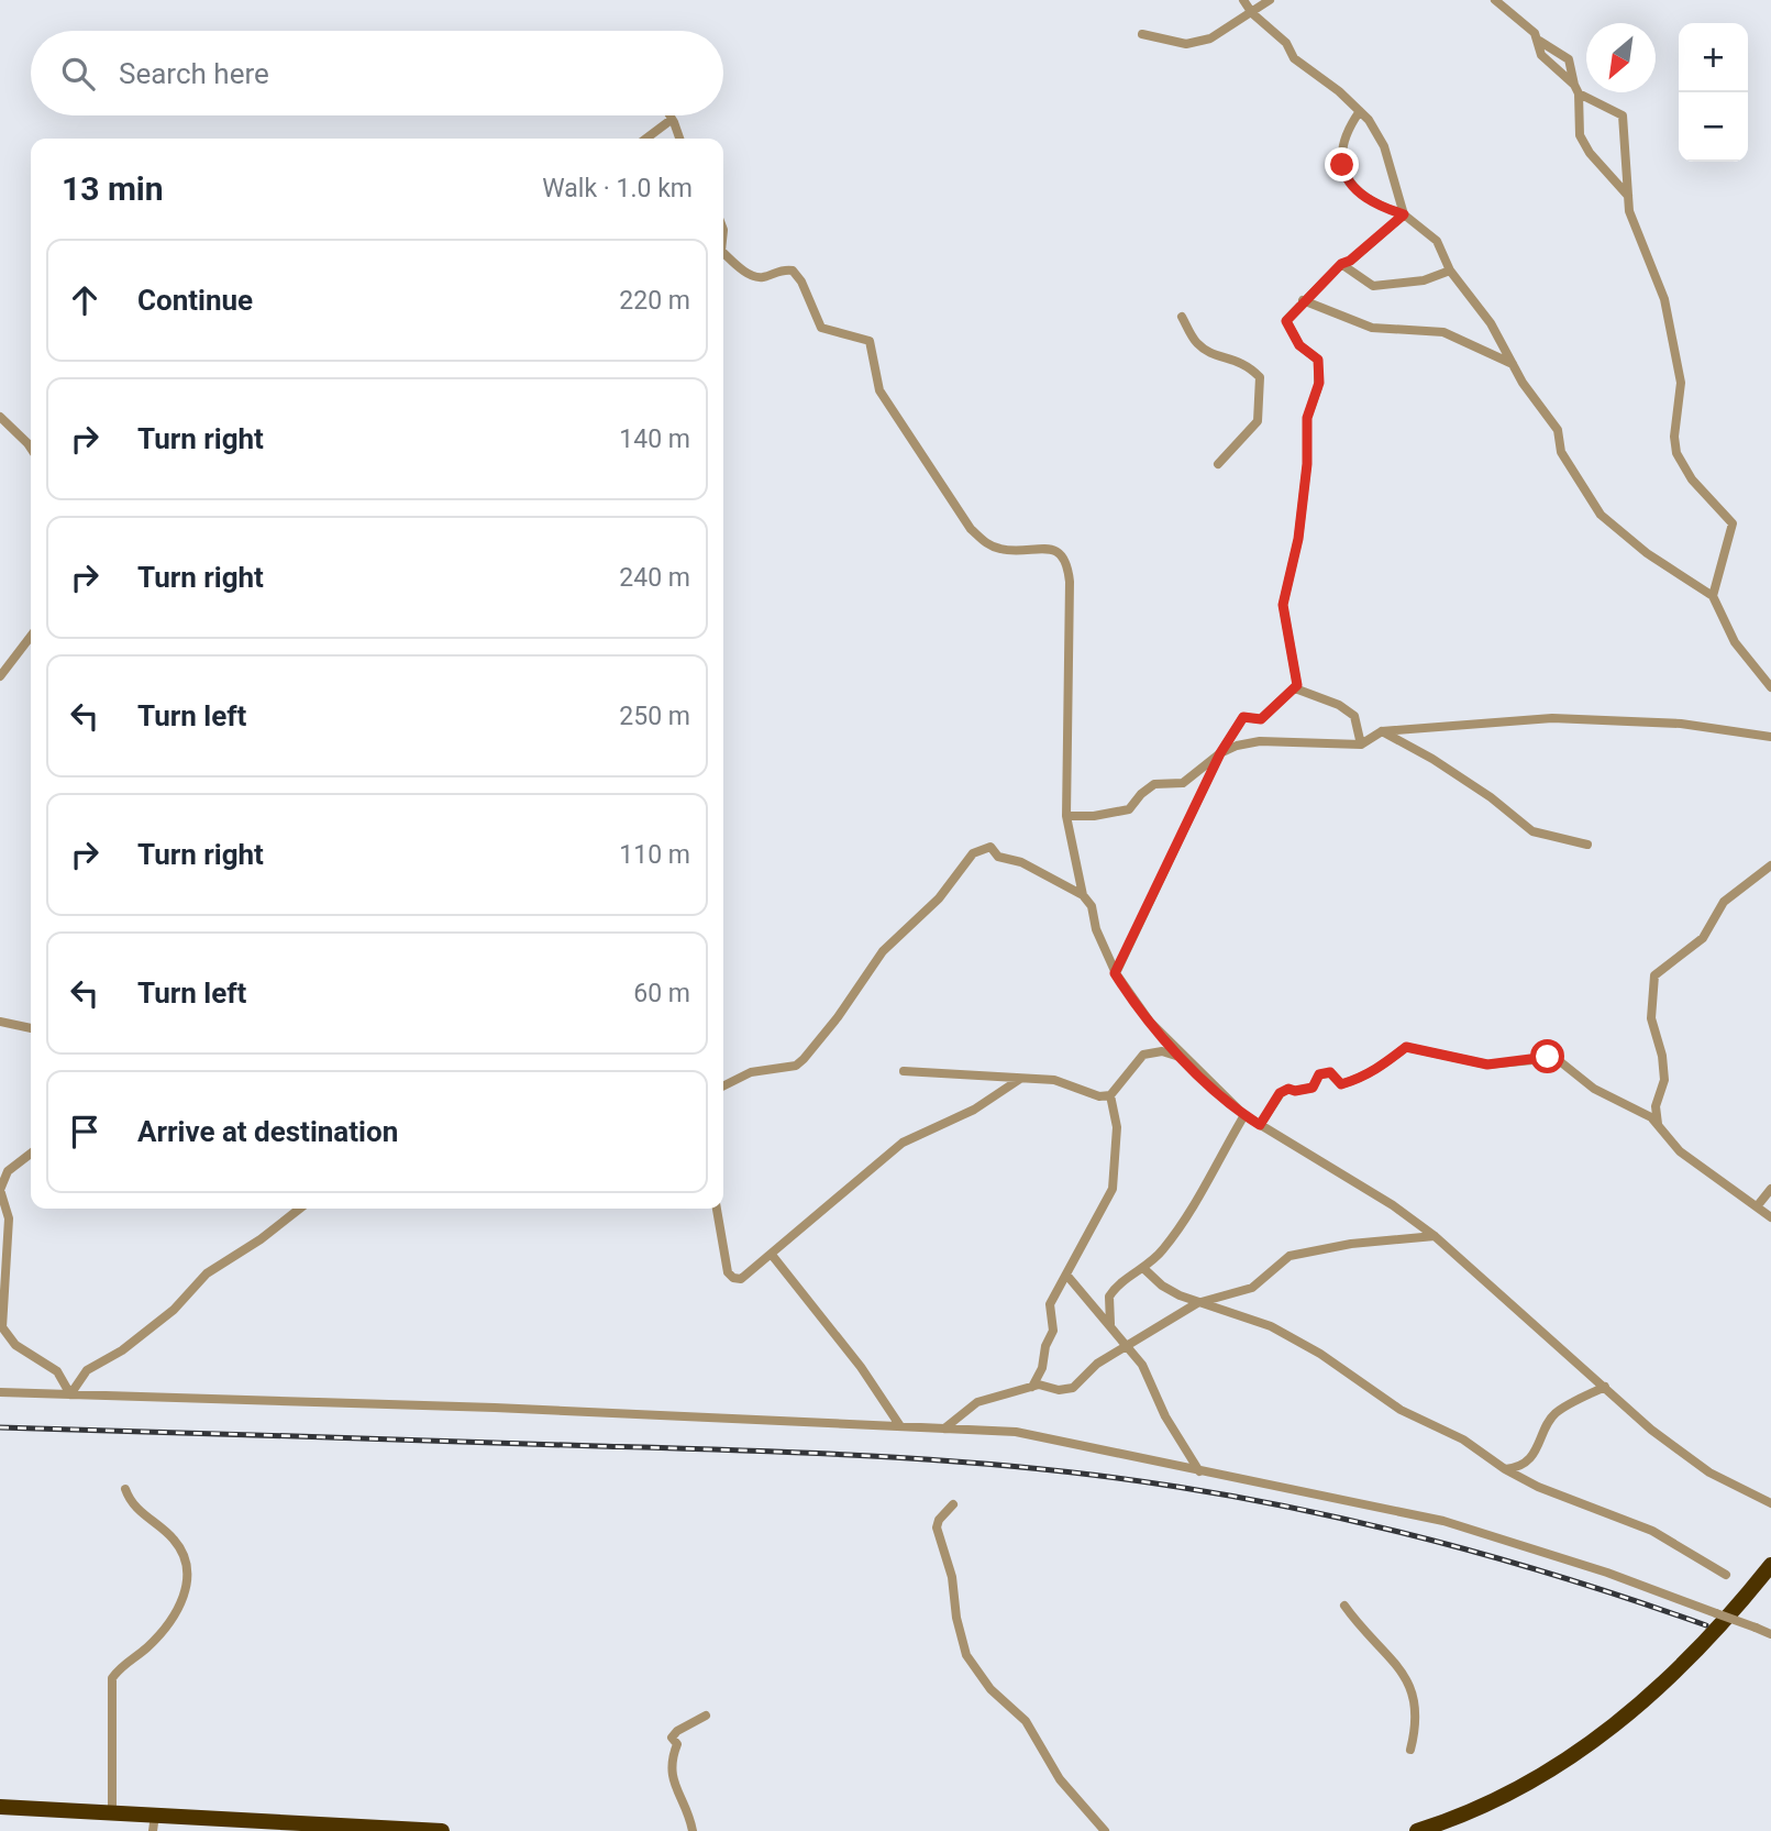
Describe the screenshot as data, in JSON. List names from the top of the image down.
{
  "north": "bottom left",
  "page": {
    "map_buttons": ["+", "−"],
    "search": "Search here",
    "heading": ["13 min", "Walk · 1.0 km"],
    "list": [
      ["Continue", "220 m"],
      ["Turn right", "140 m"],
      ["Turn right", "240 m"],
      ["Turn left", "250 m"],
      ["Turn right", "110 m"],
      ["Turn left", "60 m"],
      "Arrive at destination"
    ]
  }
}
